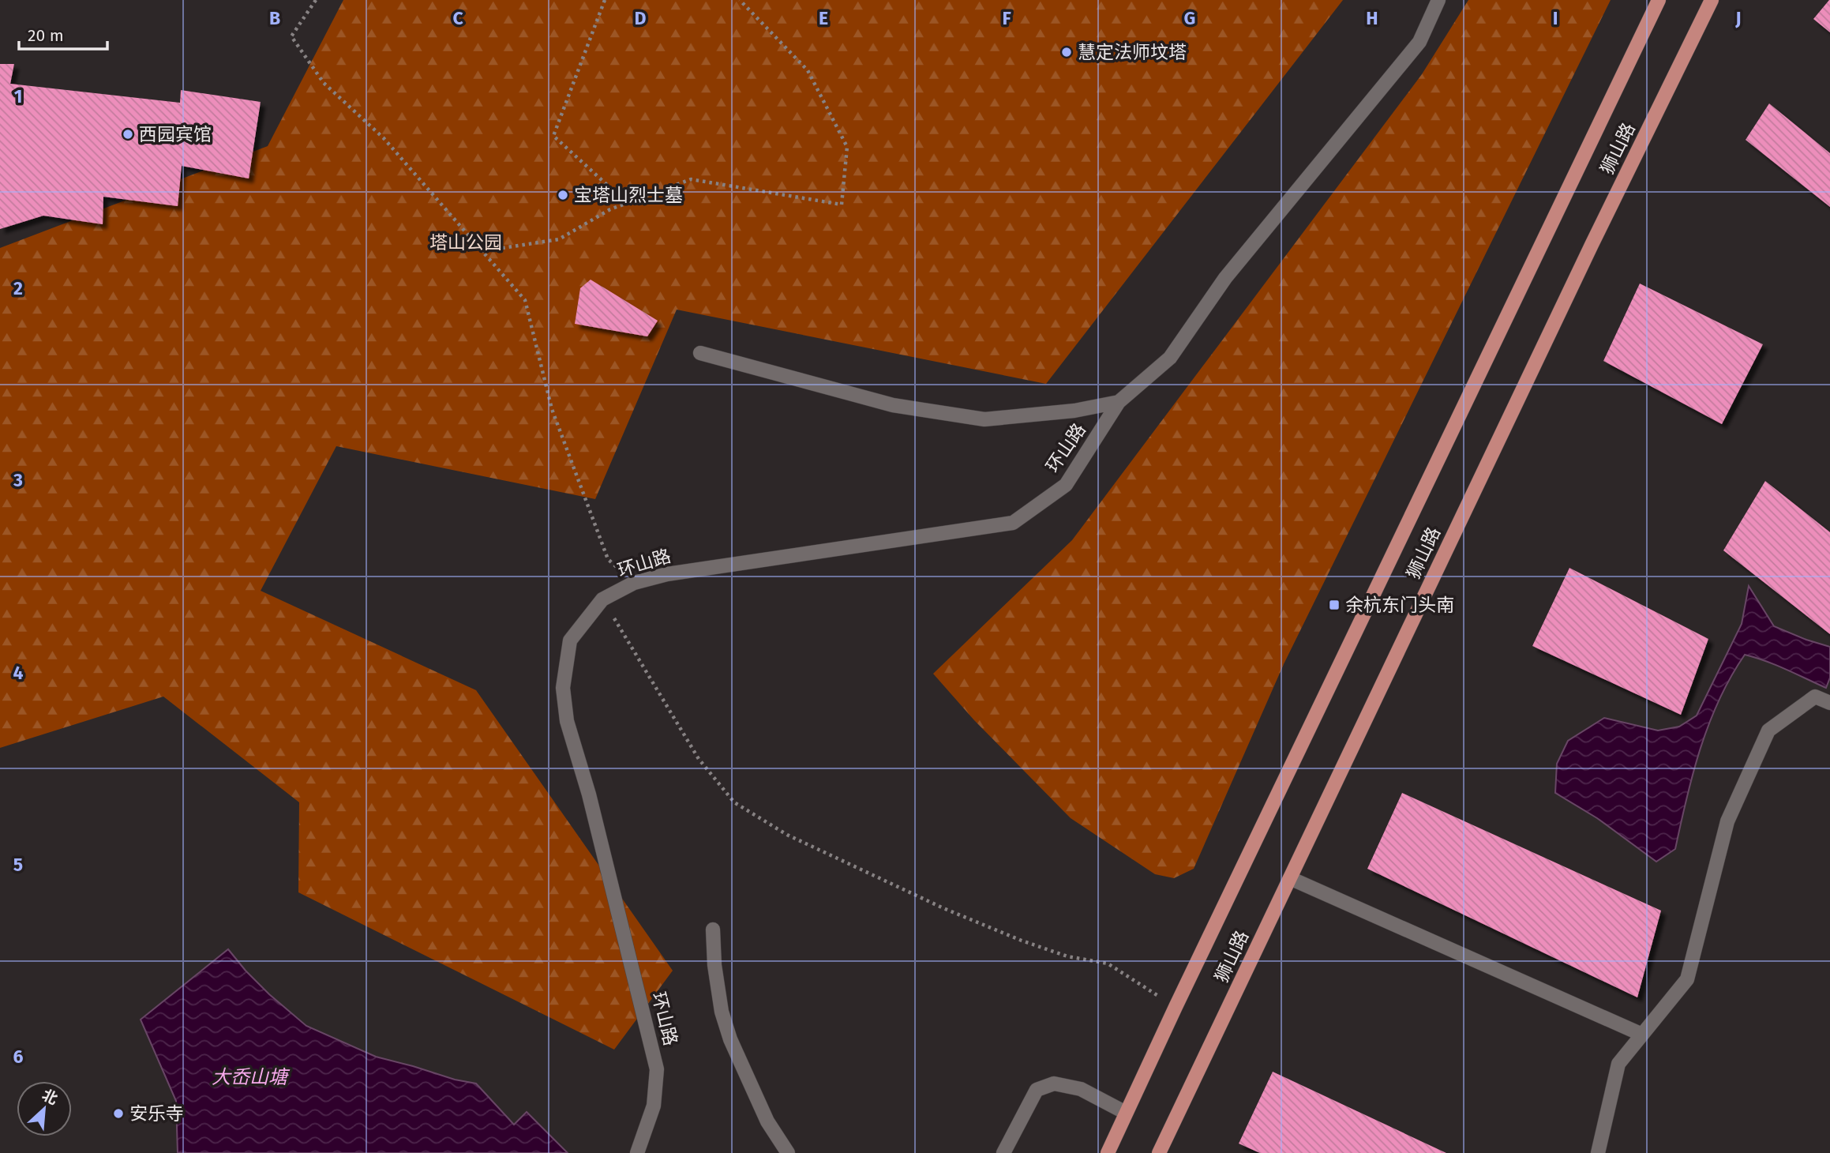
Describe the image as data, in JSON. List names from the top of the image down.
{
  "streets": {
    "main road": ["狮山路"],
    "street": ["环山路"]
  },
  "water": ["大岙山塘"],
  "parks": ["塔山公园"],
  "places": {
    "other": [
      "慧定法师坟塔",
      "西园宾馆",
      "宝塔山烈士墓",
      "安乐寺"
    ],
    "transit": ["余杭东门头南"]
  },
  "scale_bar": "20 m",
  "north": "top right",
  "grid": {
    "columns": [
      "B",
      "C",
      "D",
      "E",
      "F",
      "G",
      "H",
      "I",
      "J"
    ],
    "rows": [
      "1",
      "2",
      "3",
      "4",
      "5",
      "6"
    ]
  }
}
